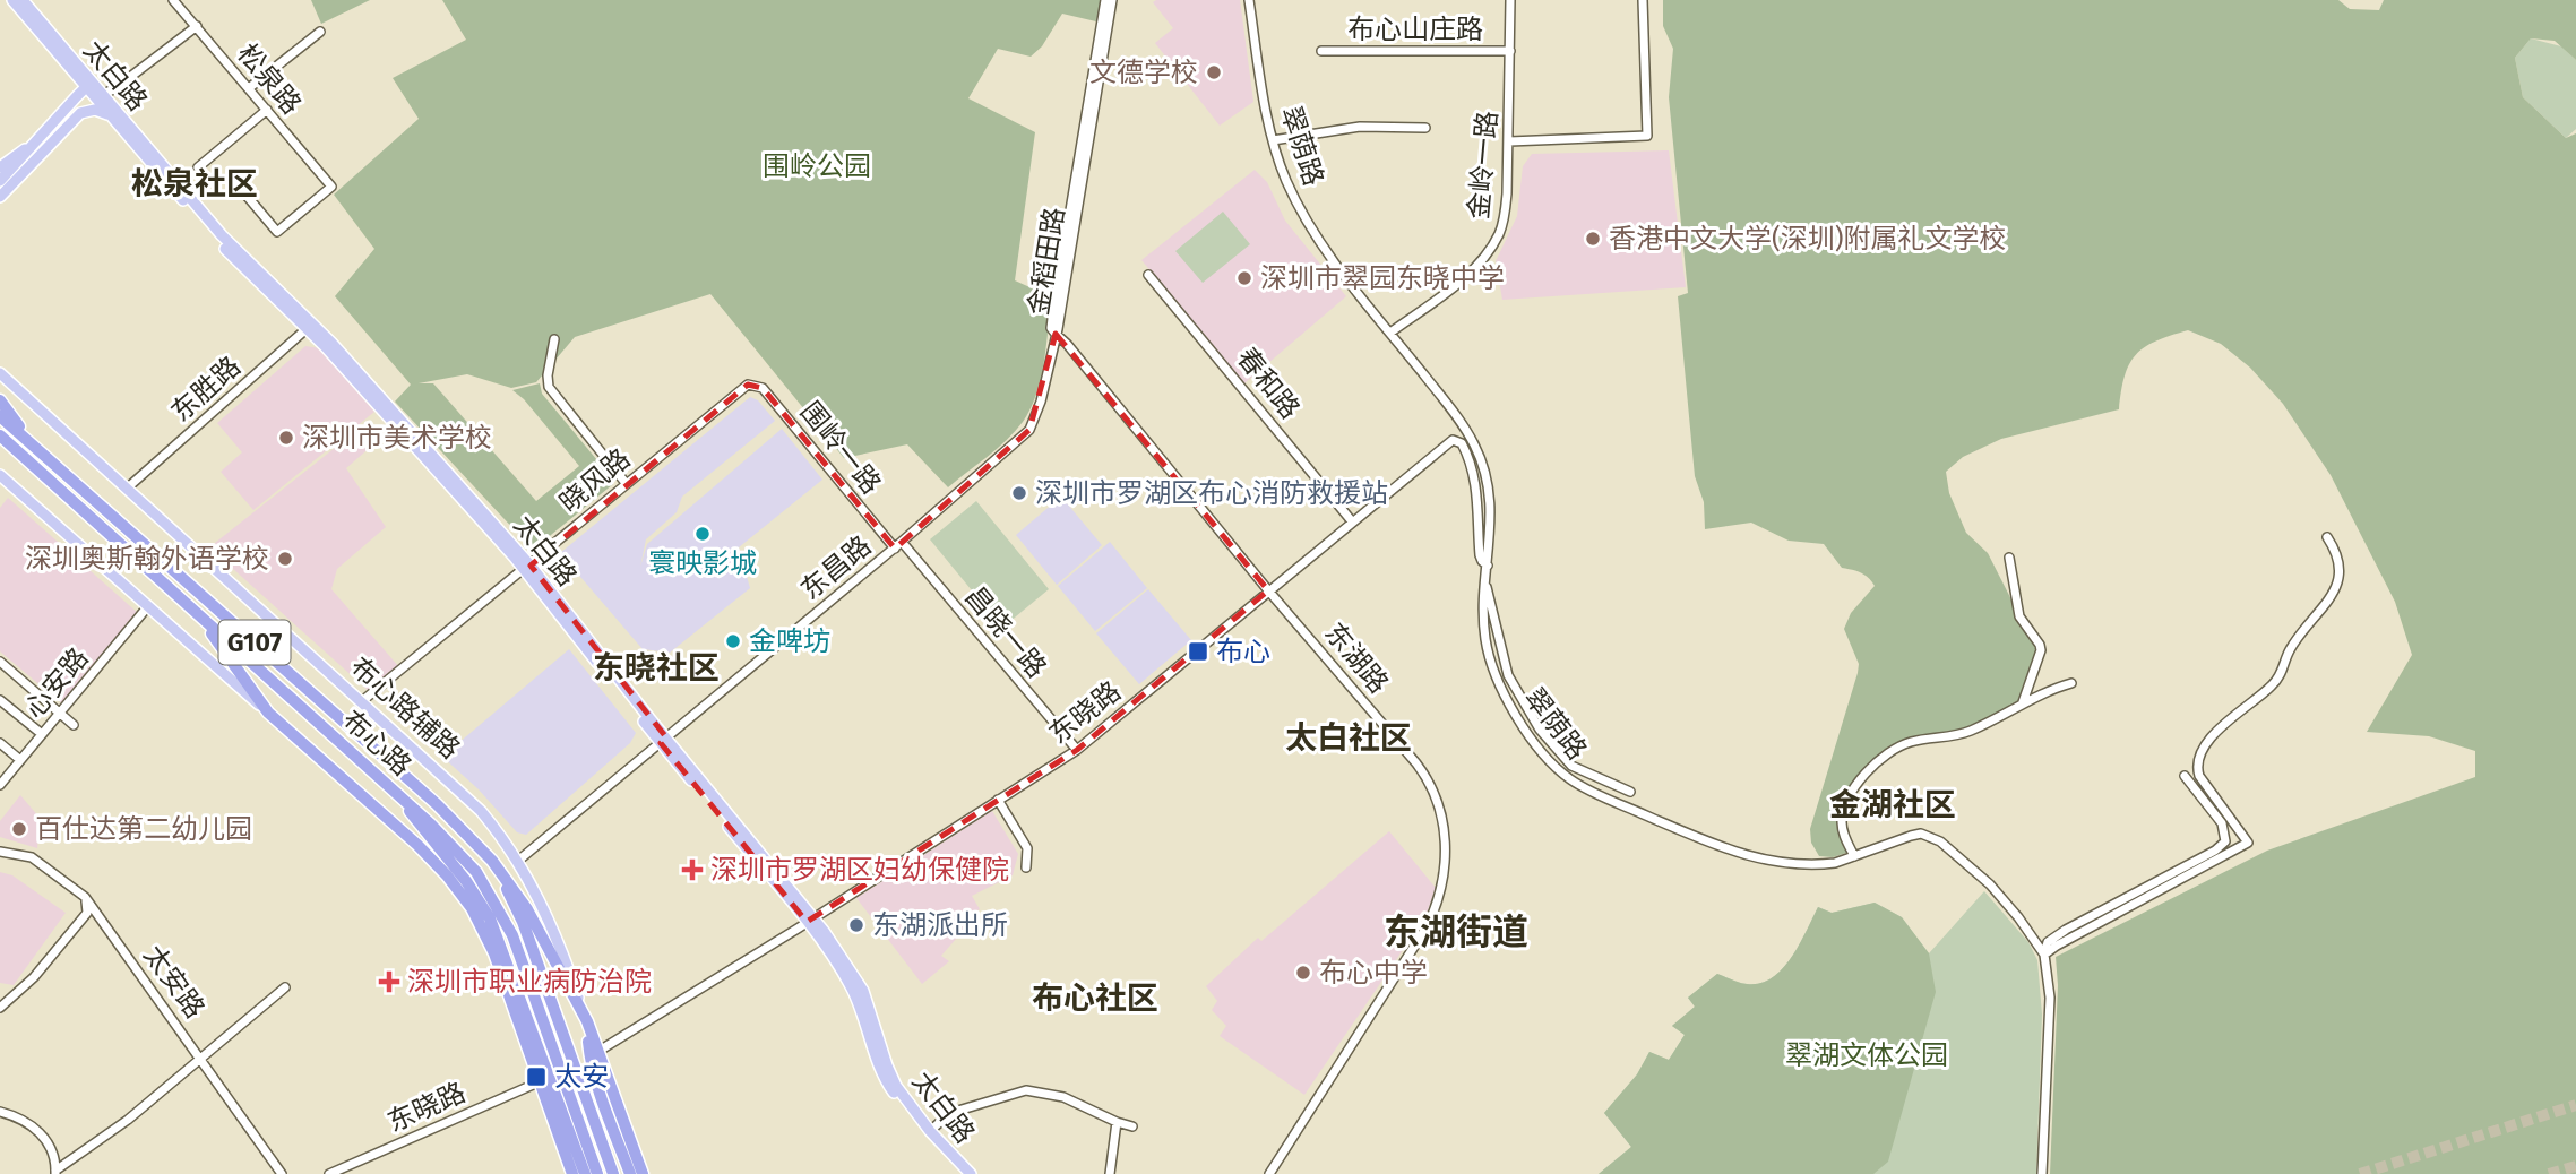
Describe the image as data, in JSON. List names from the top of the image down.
{
  "streets": {
    "highway": ["G107", "布心路辅路", "布心路"],
    "main road": ["太白路"],
    "street": [
      "布心山庄路",
      "松泉路",
      "翠荫路",
      "金岭一路",
      "金稻田路",
      "春和路",
      "东胜路",
      "围岭一路",
      "晓风路",
      "东昌路",
      "昌晓一路",
      "东湖路",
      "心安路",
      "东晓路",
      "太安路"
    ]
  },
  "crossings": [
    ["布心山庄路", "金岭一路"],
    ["太白路", "东胜路"],
    ["太白路", "晓风路"],
    ["太白路", "东昌路"],
    ["太白路", "东晓路"],
    ["翠荫路", "金岭一路"],
    ["翠荫路", "东晓路"],
    ["金稻田路", "东昌路"],
    ["金稻田路", "东湖路"],
    ["春和路", "东晓路"],
    ["东胜路", "布心路辅路"],
    ["围岭一路", "晓风路"],
    ["围岭一路", "东昌路"],
    ["围岭一路", "昌晓一路"],
    ["晓风路", "布心路辅路"],
    ["东昌路", "昌晓一路"],
    ["东昌路", "东湖路"],
    ["东昌路", "布心路辅路"],
    ["昌晓一路", "东晓路"],
    ["G107", "东晓路"],
    ["G107", "布心路"],
    ["东湖路", "东晓路"],
    ["布心路辅路", "东晓路"],
    ["布心路辅路", "布心路"]
  ],
  "districts": [
    "松泉社区",
    "东晓社区",
    "太白社区",
    "金湖社区",
    "东湖街道",
    "布心社区"
  ],
  "parks": ["围岭公园", "翠湖文体公园"],
  "places": {
    "other": [
      "文德学校",
      "香港中文大学(深圳)附属礼文学校",
      "深圳市翠园东晓中学",
      "深圳市美术学校",
      "深圳市罗湖区布心消防救援站",
      "寰映影城",
      "深圳奥斯翰外语学校",
      "金啤坊",
      "百仕达第二幼儿园",
      "东湖派出所",
      "布心中学"
    ],
    "transit": ["布心", "太安"],
    "health": ["深圳市罗湖区妇幼保健院", "深圳市职业病防治院"]
  }
}
